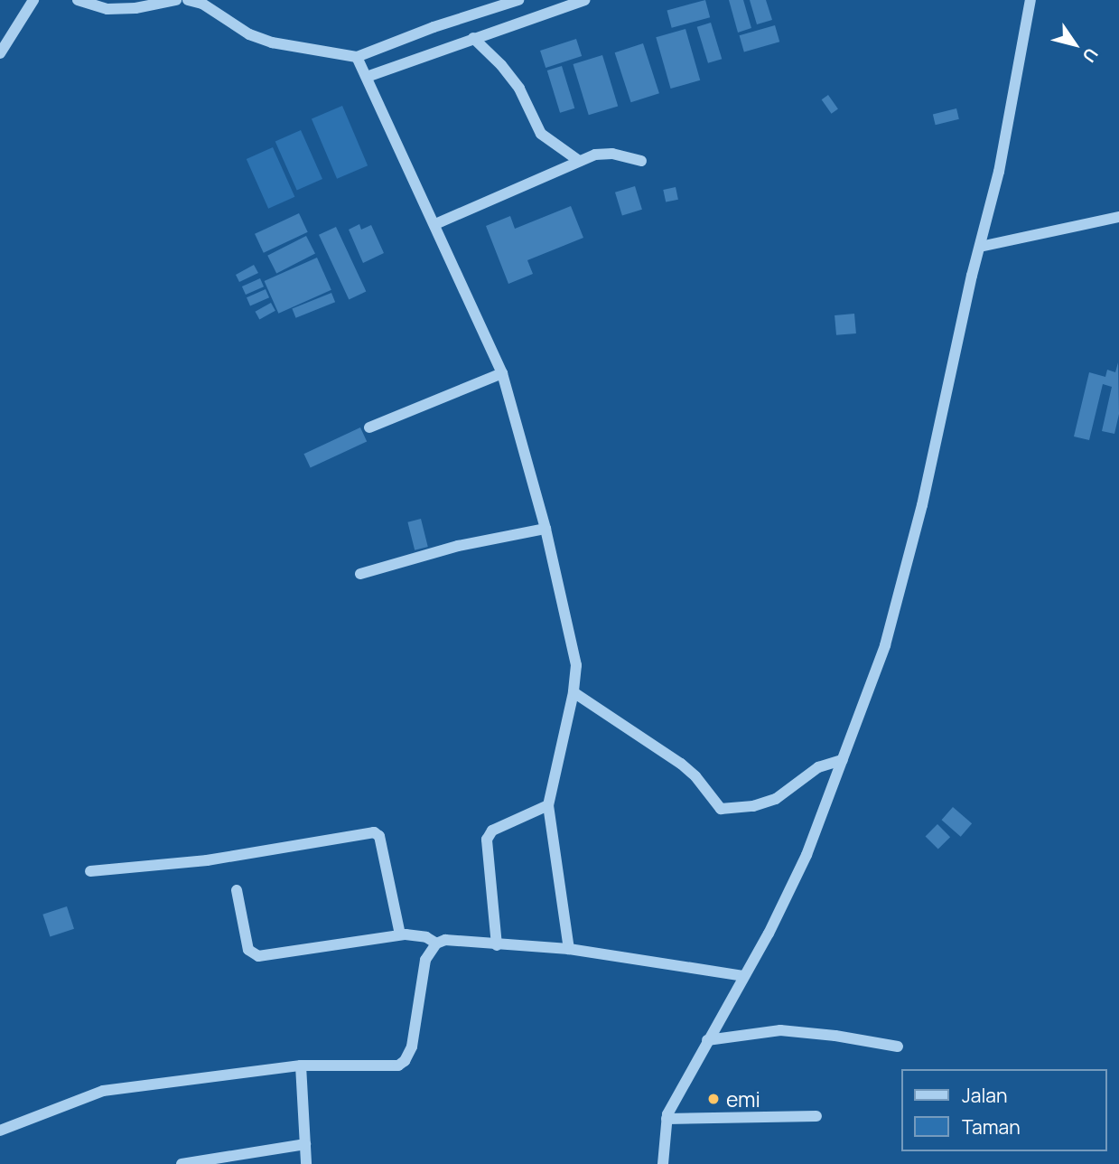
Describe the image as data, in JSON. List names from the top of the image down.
{
  "places": ["emi"],
  "legend": ["Jalan", "Taman"],
  "north": "bottom right"
}
